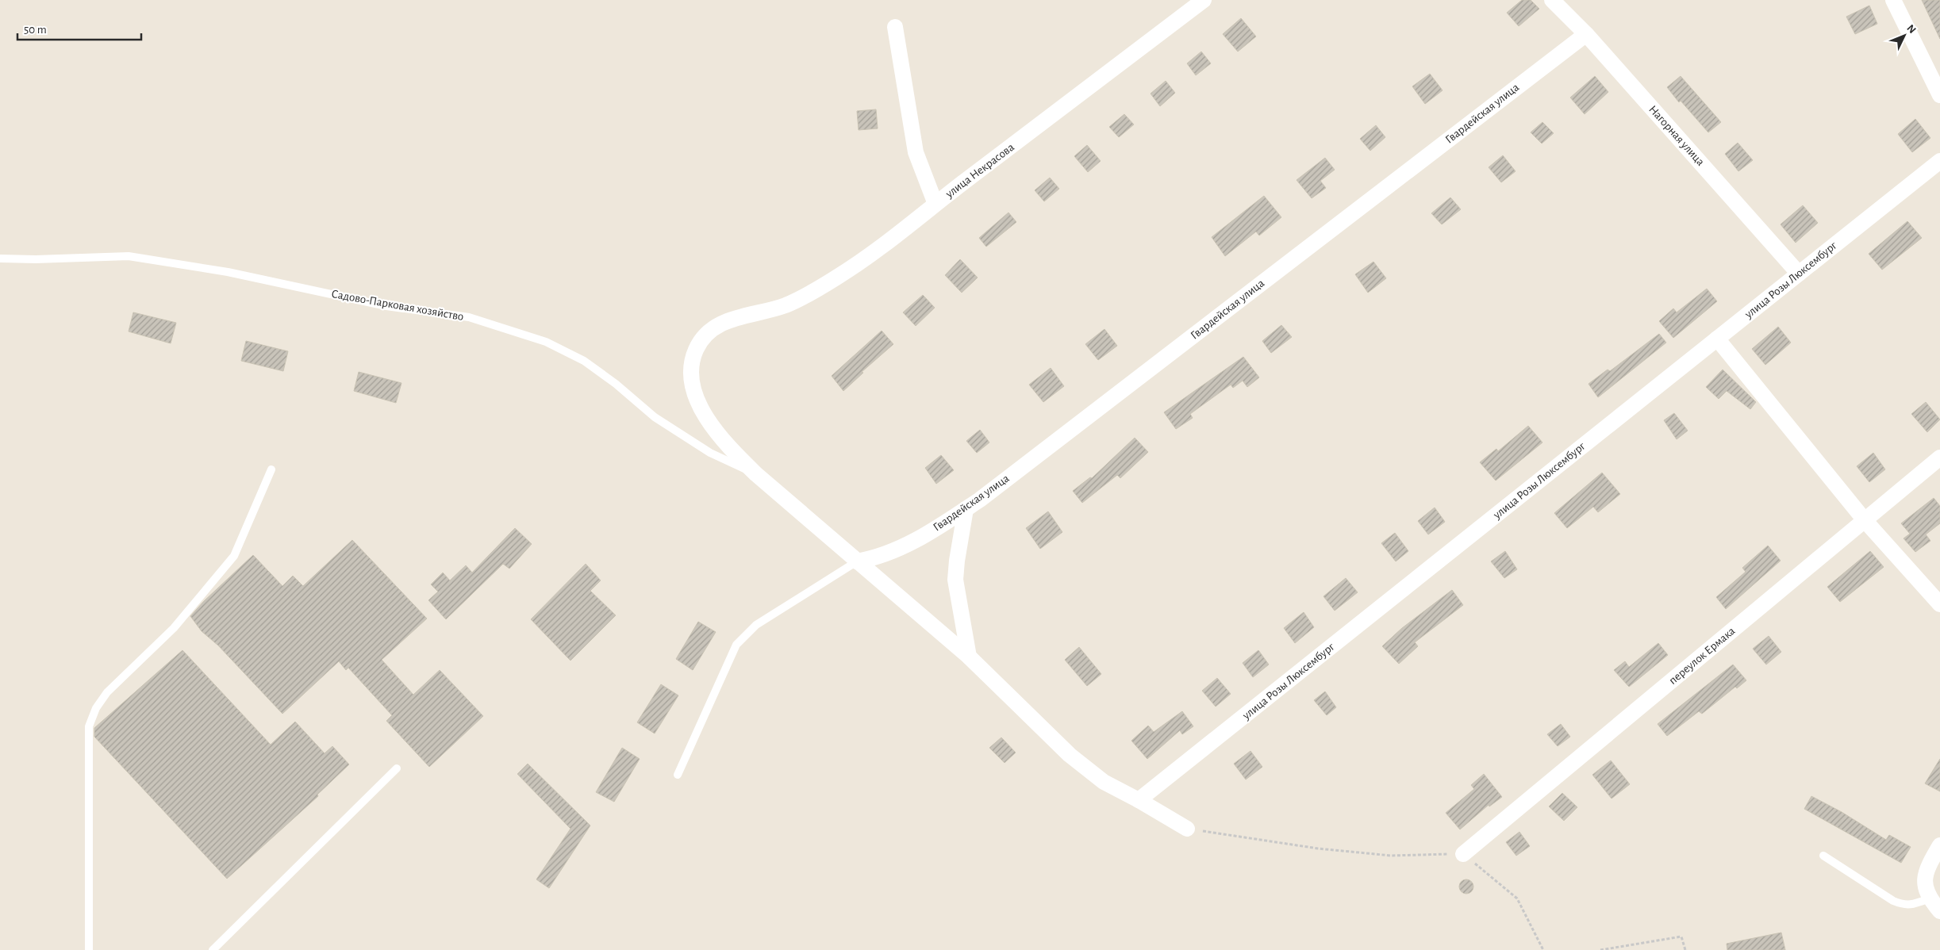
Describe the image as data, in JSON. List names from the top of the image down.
{
  "streets": {
    "street": [
      "Гвардейская улица",
      "Нагорная улица",
      "улица Некрасова",
      "улица Розы Люксембург",
      "переулок Ермака"
    ],
    "lane": ["Садово-Парковая хозяйство"]
  },
  "crossings": [
    ["Гвардейская улица", "Нагорная улица"],
    ["Гвардейская улица", "улица Некрасова"],
    ["Нагорная улица", "улица Розы Люксембург"],
    ["улица Некрасова", "улица Розы Люксембург"],
    ["улица Некрасова", "Садово-Парковая хозяйство"]
  ],
  "scale_bar": "50 m",
  "north": "top right"
}
